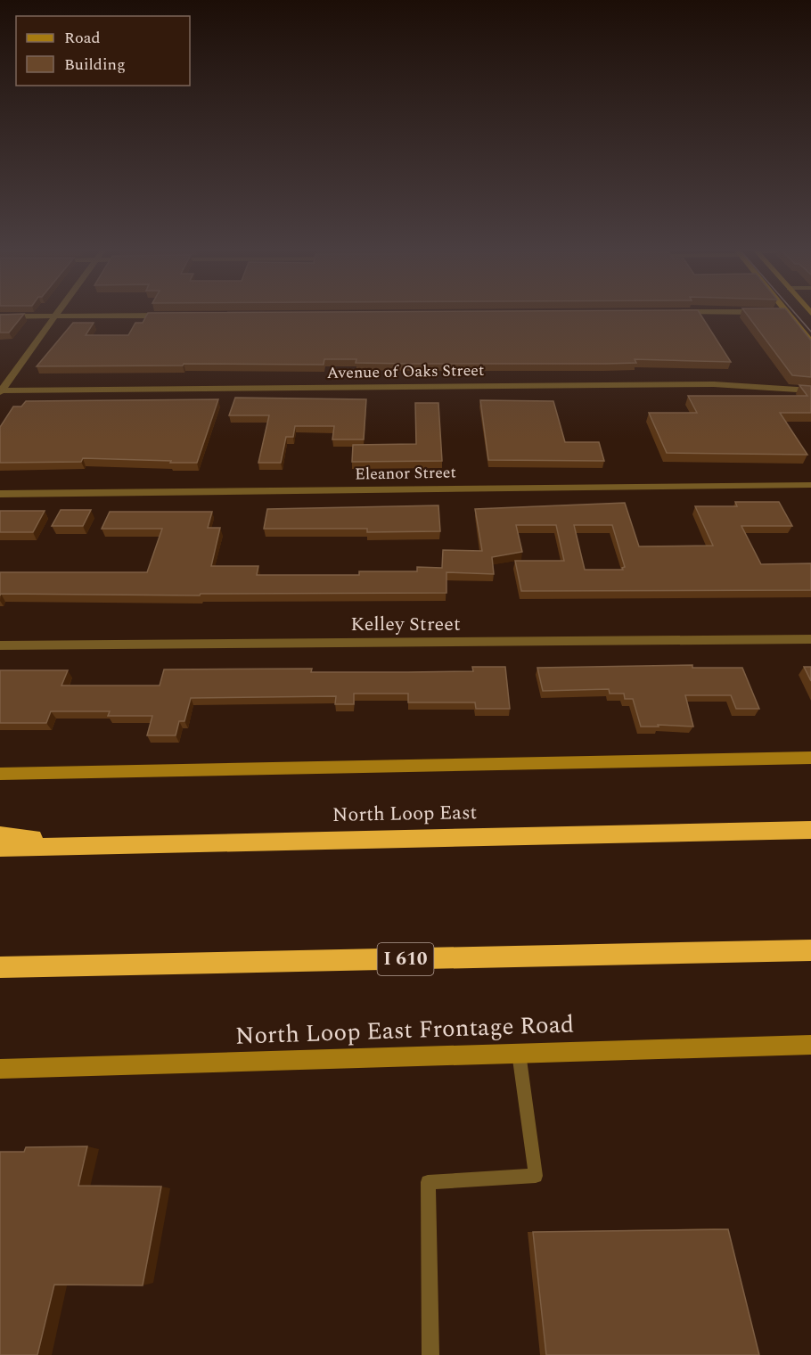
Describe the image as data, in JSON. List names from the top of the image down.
{
  "streets": {
    "highway": ["North Loop East", "I 610"],
    "main road": ["North Loop East Frontage Road"],
    "street": ["Avenue of Oaks Street", "Eleanor Street", "Kelley Street"]
  },
  "legend": ["Road", "Building"]
}
